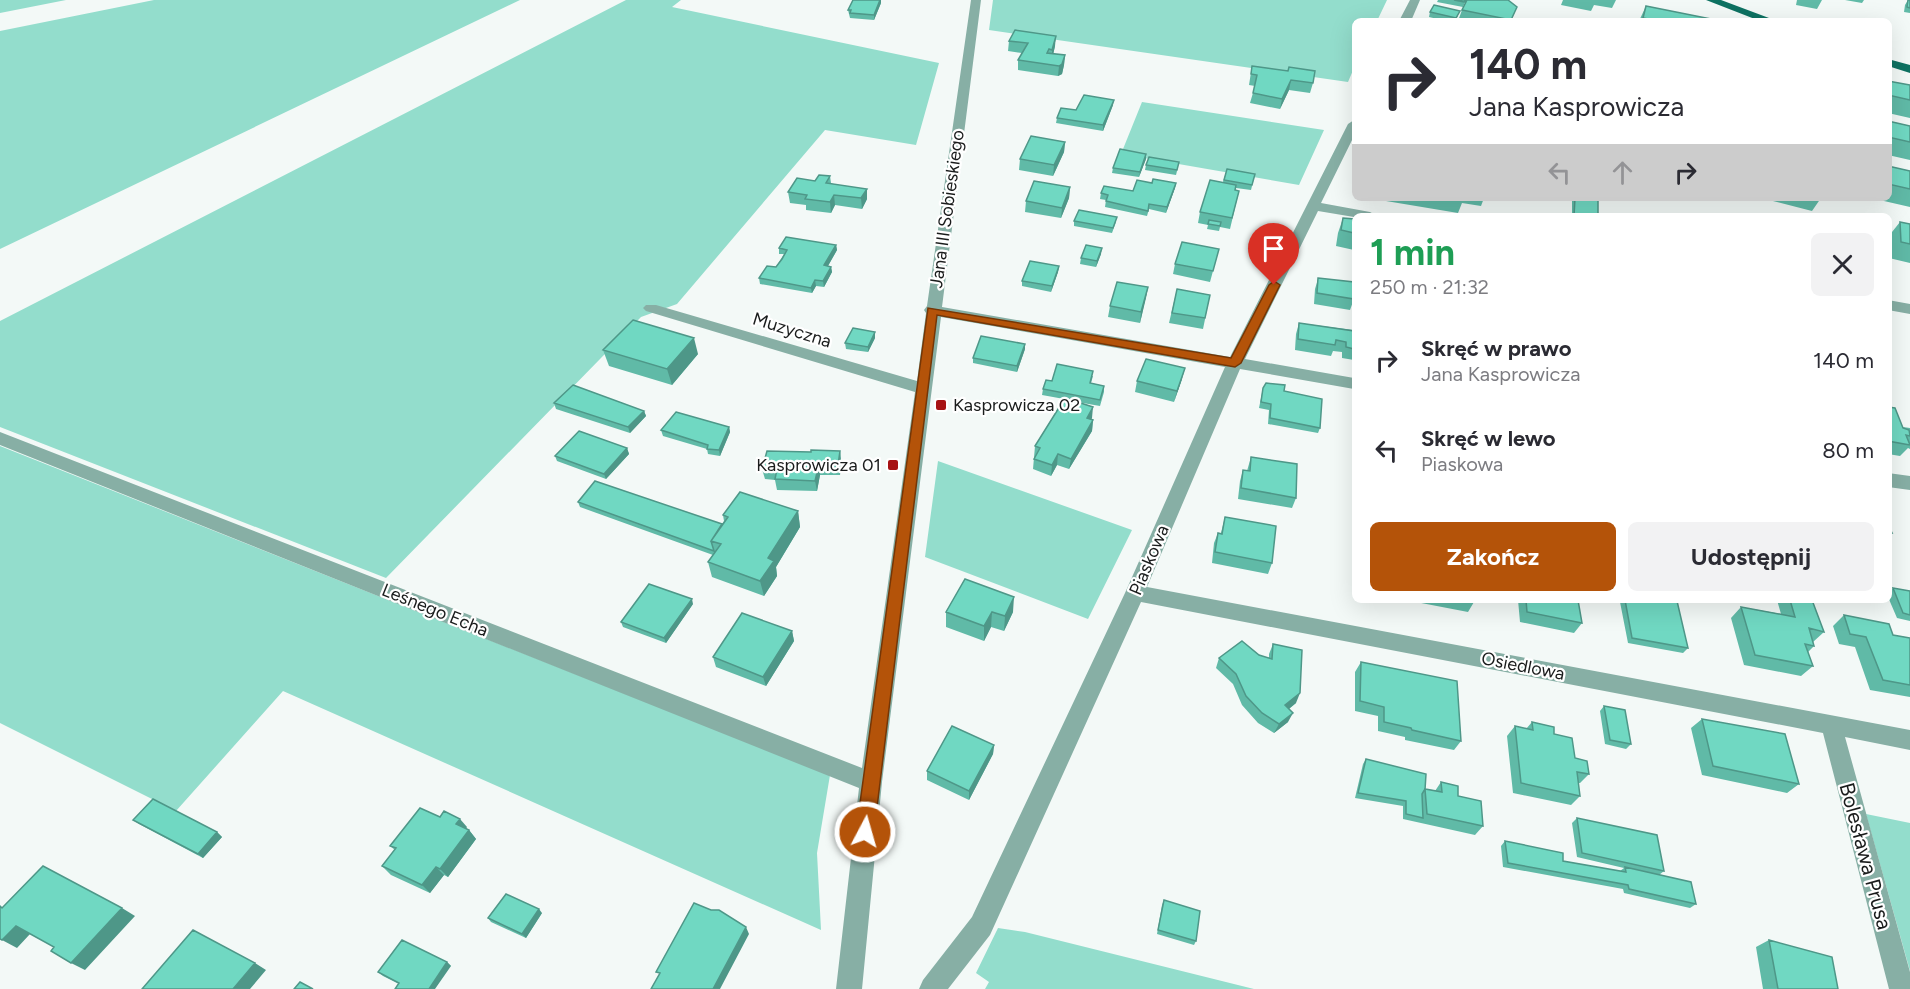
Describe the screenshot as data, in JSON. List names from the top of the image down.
{
  "streets": {
    "street": [
      "Jana III Sobieskiego",
      "Muzyczna",
      "Piaskowa",
      "Leśnego Echa",
      "Osiedlowa",
      "Bolesława Prusa"
    ]
  },
  "crossings": [
    ["Jana III Sobieskiego", "Muzyczna"],
    ["Jana III Sobieskiego", "Leśnego Echa"],
    ["Piaskowa", "Osiedlowa"],
    ["Osiedlowa", "Bolesława Prusa"]
  ],
  "places": {
    "transit": ["Kasprowicza 02", "Kasprowicza 01"]
  },
  "page": {
    "turn": ["140 m", "Jana Kasprowicza"],
    "heading": ["1 min", "250 m · 21:32"],
    "list": [
      {
        "name": "Skręć w prawo",
        "note": "Jana Kasprowicza",
        "value": "140 m"
      },
      {
        "name": "Skręć w lewo",
        "note": "Piaskowa",
        "value": "80 m"
      }
    ],
    "buttons": ["Zakończ", "Udostępnij"]
  }
}
